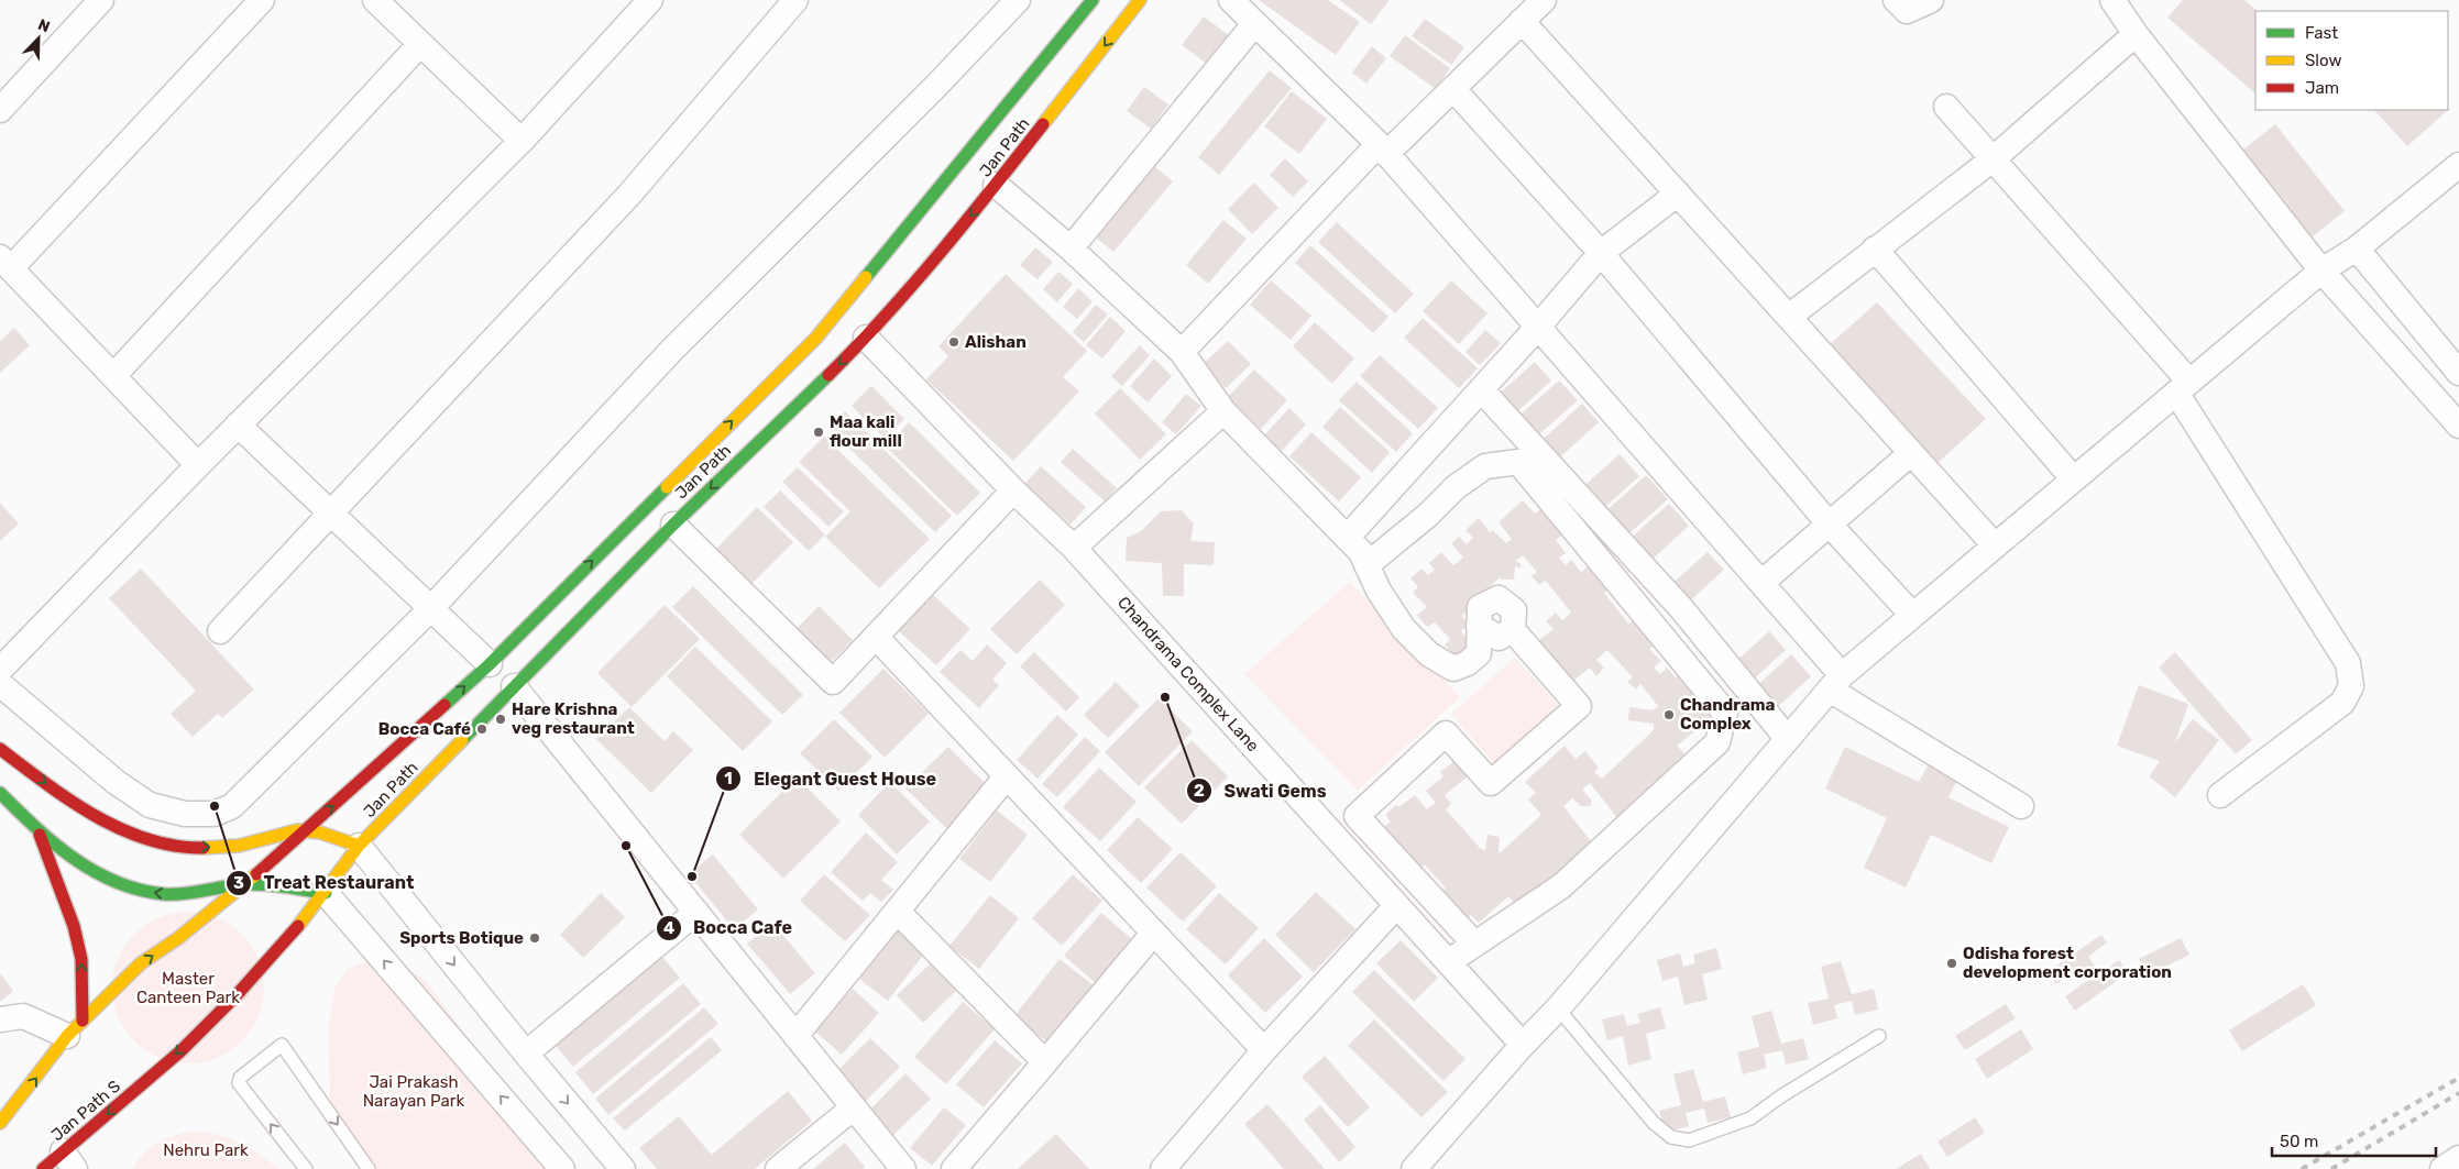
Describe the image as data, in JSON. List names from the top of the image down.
{
  "streets": {
    "main road": ["Jan Path", "Jan Path S"],
    "street": ["Chandrama Complex Lane"]
  },
  "crossings": [
    ["Jan Path", "Chandrama Complex Lane"],
    ["Jan Path", "Jan Path S"]
  ],
  "one_way": ["Jan Path S"],
  "parks": ["Master Canteen Park", "Jai Prakash Narayan Park", "Nehru Park"],
  "places": [
    "Alishan",
    "Maa kali flour mill",
    "Swati Gems",
    "Chandrama Complex",
    "Hare Krishna veg restaurant",
    "Bocca Café",
    "Treat Restaurant",
    "Bocca Cafe",
    "Elegant Guest House",
    "Sports Botique",
    "Odisha forest development corporation"
  ],
  "legend": ["Fast", "Slow", "Jam"],
  "scale_bar": "50 m",
  "north": "top right"
}
